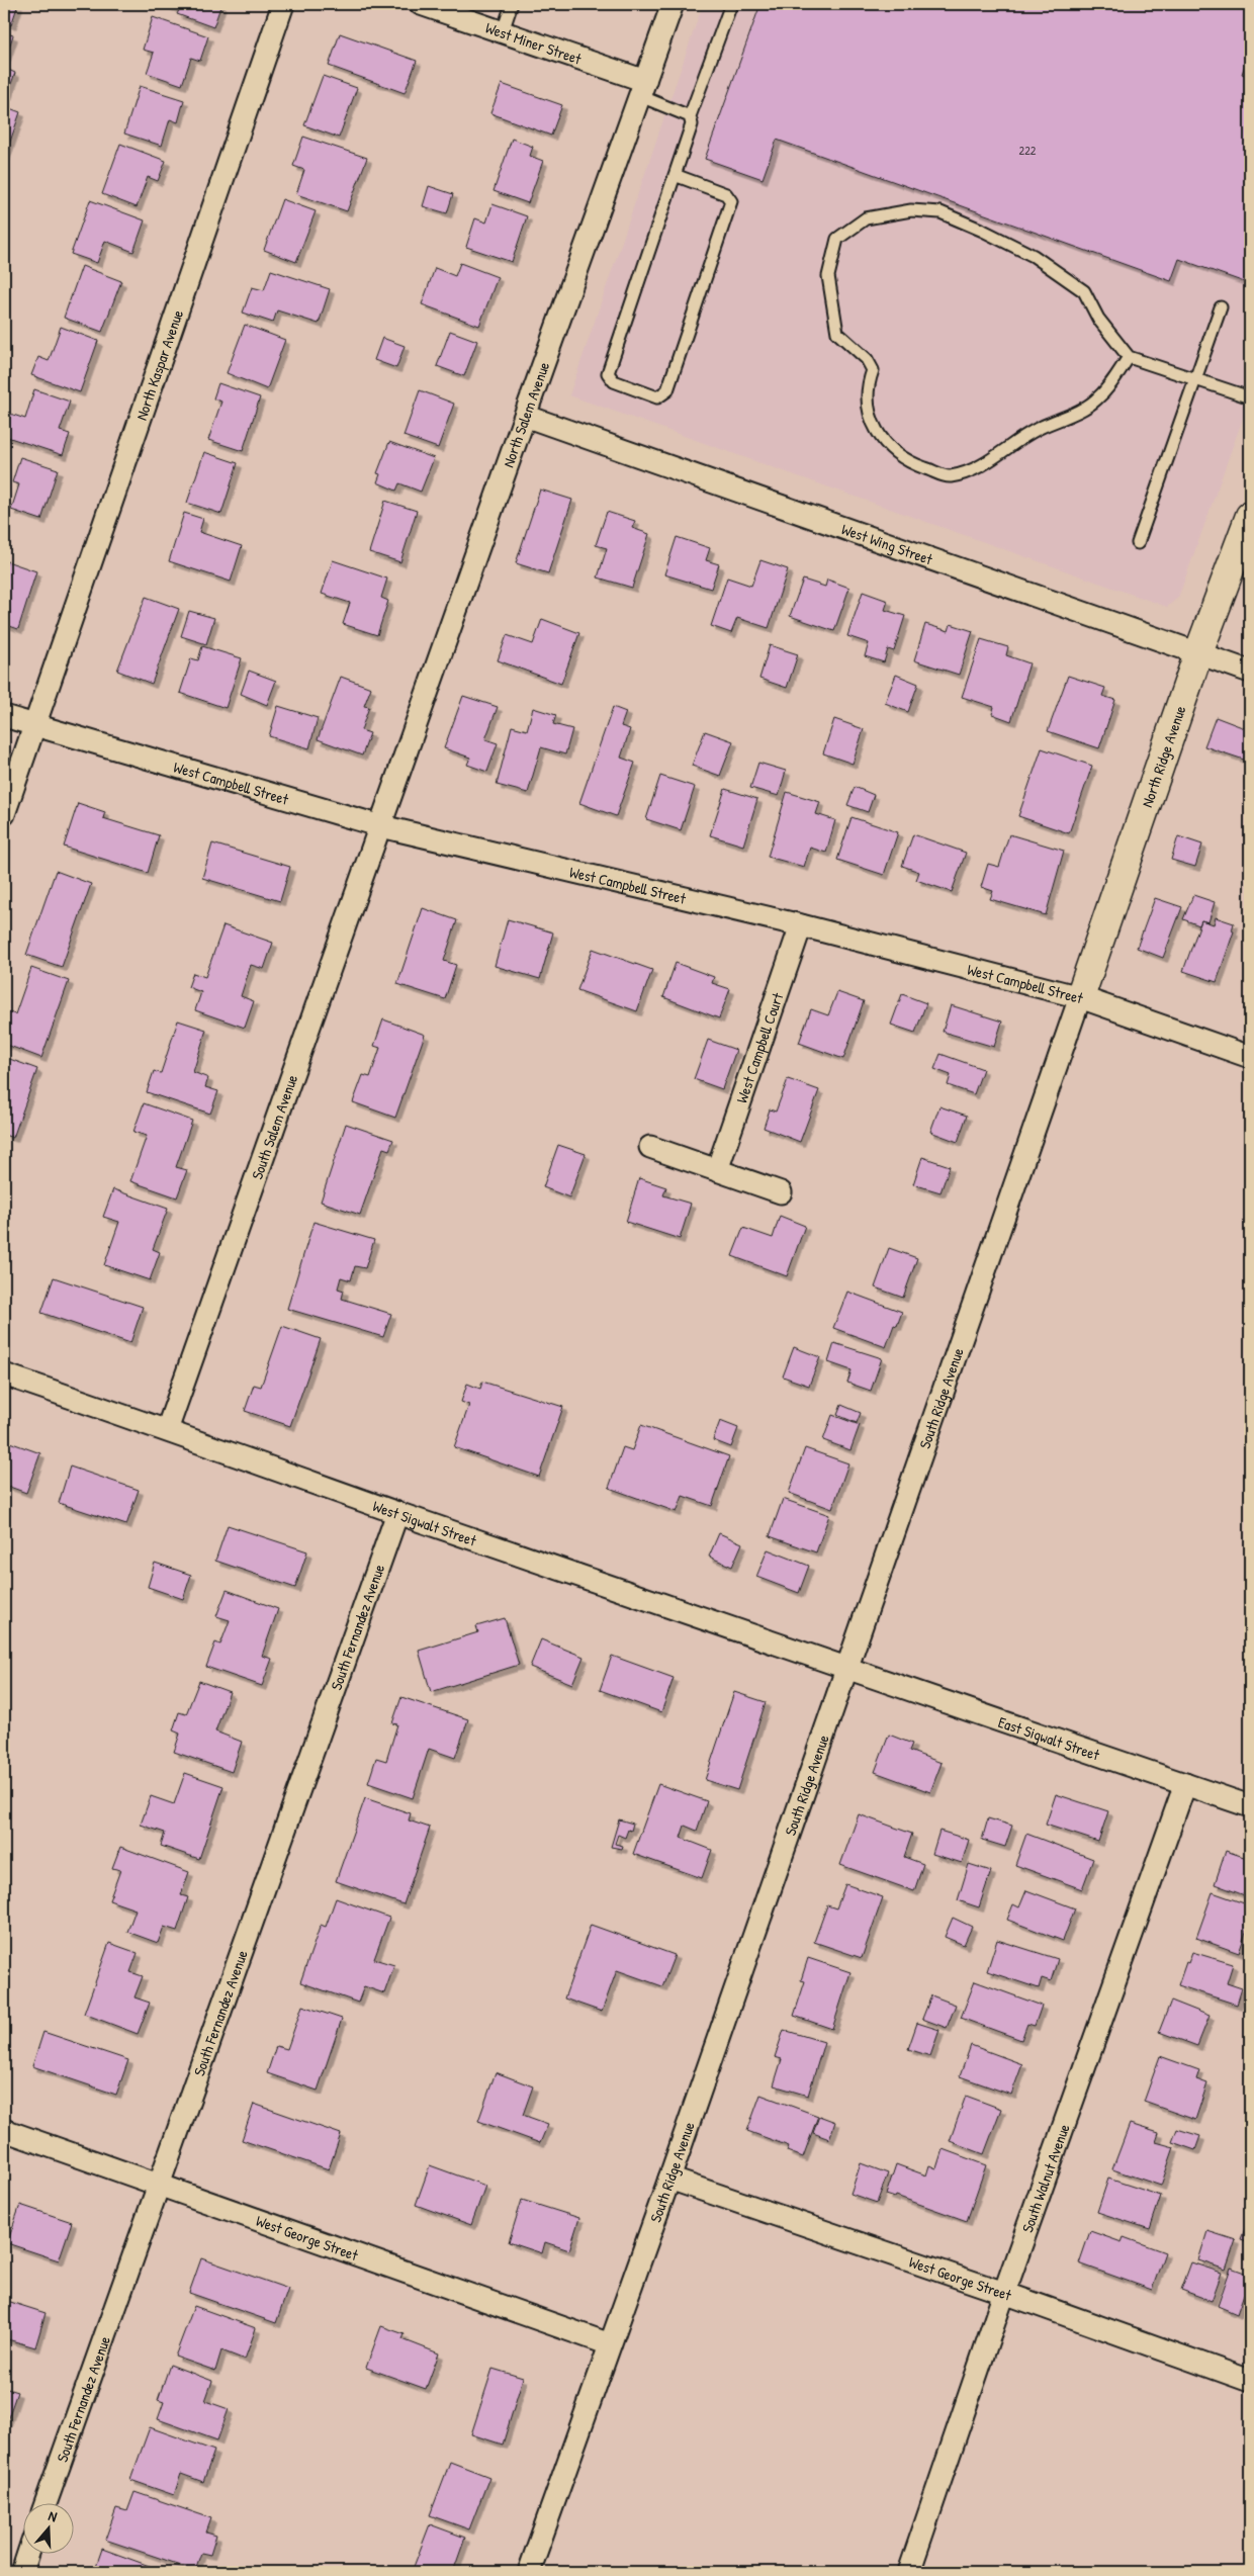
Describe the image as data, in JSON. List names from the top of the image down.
{
  "streets": {
    "street": [
      "West Miner Street",
      "North Kaspar Avenue",
      "North Salem Avenue",
      "West Wing Street",
      "North Ridge Avenue",
      "West Campbell Street",
      "West Campbell Court",
      "South Salem Avenue",
      "South Ridge Avenue",
      "West Sigwalt Street",
      "South Fernandez Avenue",
      "East Sigwalt Street",
      "South Walnut Avenue",
      "West George Street"
    ]
  },
  "crossings": [
    ["West Miner Street", "North Salem Avenue"],
    ["North Kaspar Avenue", "West Campbell Street"],
    ["North Salem Avenue", "West Wing Street"],
    ["North Salem Avenue", "West Campbell Street"],
    ["North Salem Avenue", "South Salem Avenue"],
    ["West Wing Street", "North Ridge Avenue"],
    ["North Ridge Avenue", "West Campbell Street"],
    ["North Ridge Avenue", "South Ridge Avenue"],
    ["West Campbell Street", "West Campbell Court"],
    ["West Campbell Street", "South Salem Avenue"],
    ["West Campbell Street", "South Ridge Avenue"],
    ["South Salem Avenue", "West Sigwalt Street"],
    ["South Ridge Avenue", "West Sigwalt Street"],
    ["South Ridge Avenue", "East Sigwalt Street"],
    ["South Ridge Avenue", "West George Street"],
    ["West Sigwalt Street", "South Fernandez Avenue"],
    ["West Sigwalt Street", "East Sigwalt Street"],
    ["South Fernandez Avenue", "West George Street"],
    ["East Sigwalt Street", "South Walnut Avenue"],
    ["South Walnut Avenue", "West George Street"]
  ],
  "house_numbers": ["222"],
  "north": "top"
}
